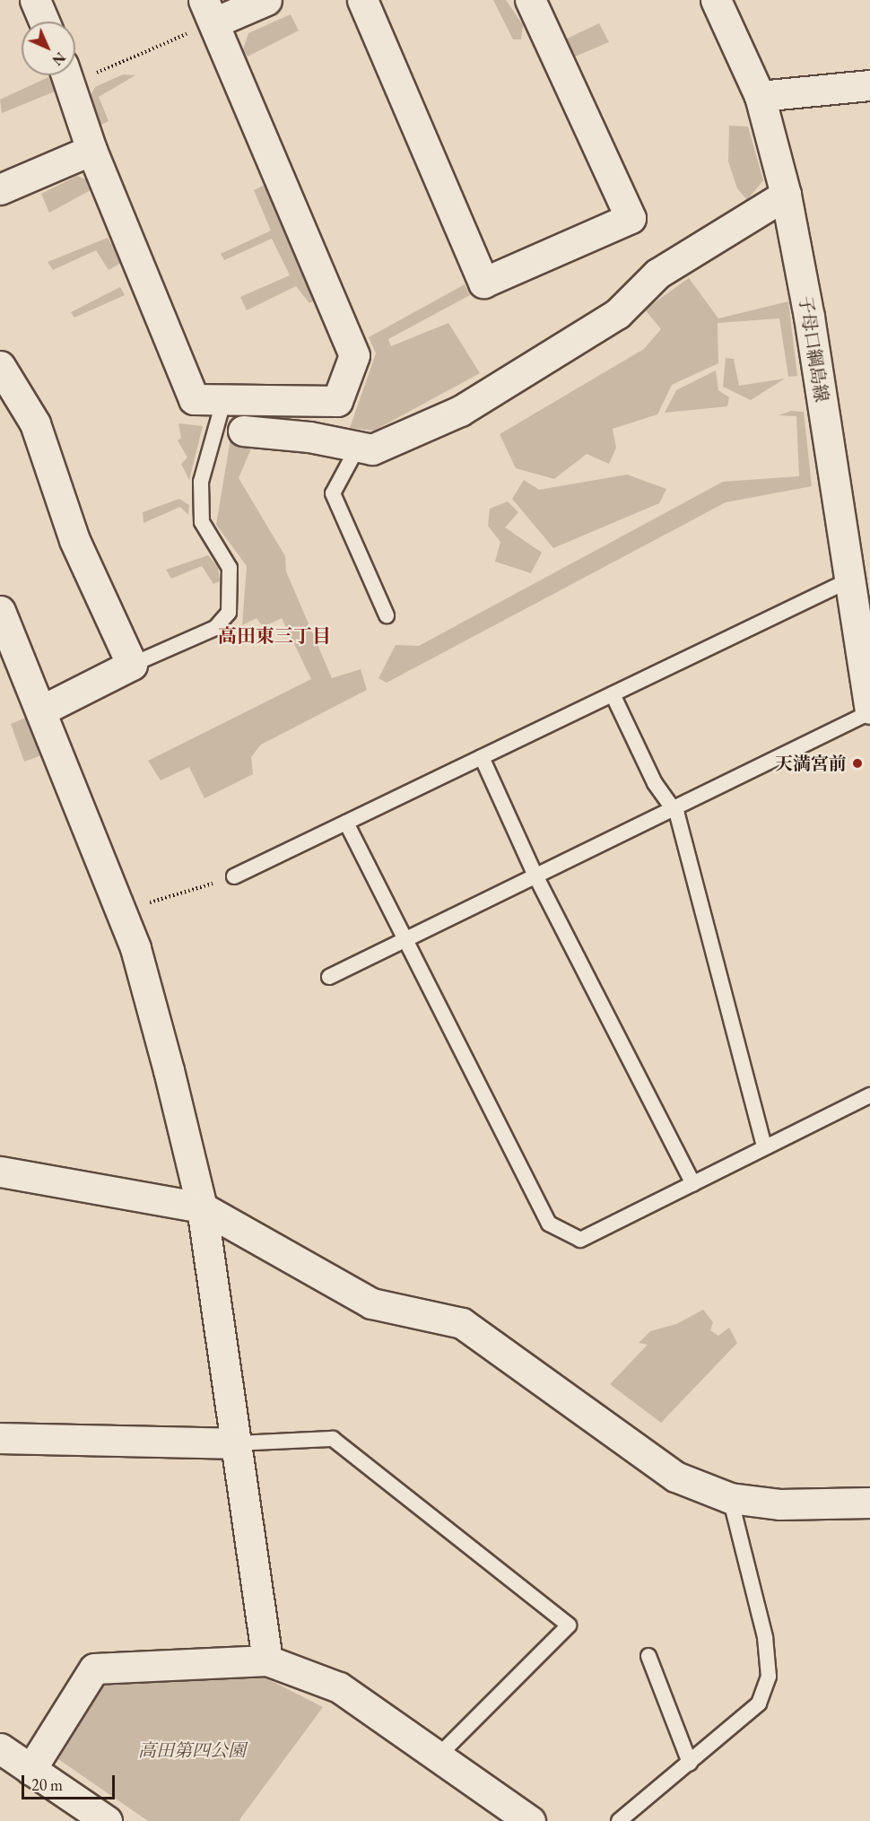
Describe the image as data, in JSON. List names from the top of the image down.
{
  "streets": {
    "street": ["子母口綱島線"]
  },
  "districts": ["高田東三丁目"],
  "parks": ["高田第四公園"],
  "places": ["天満宮前"],
  "scale_bar": "20 m",
  "north": "bottom right"
}
